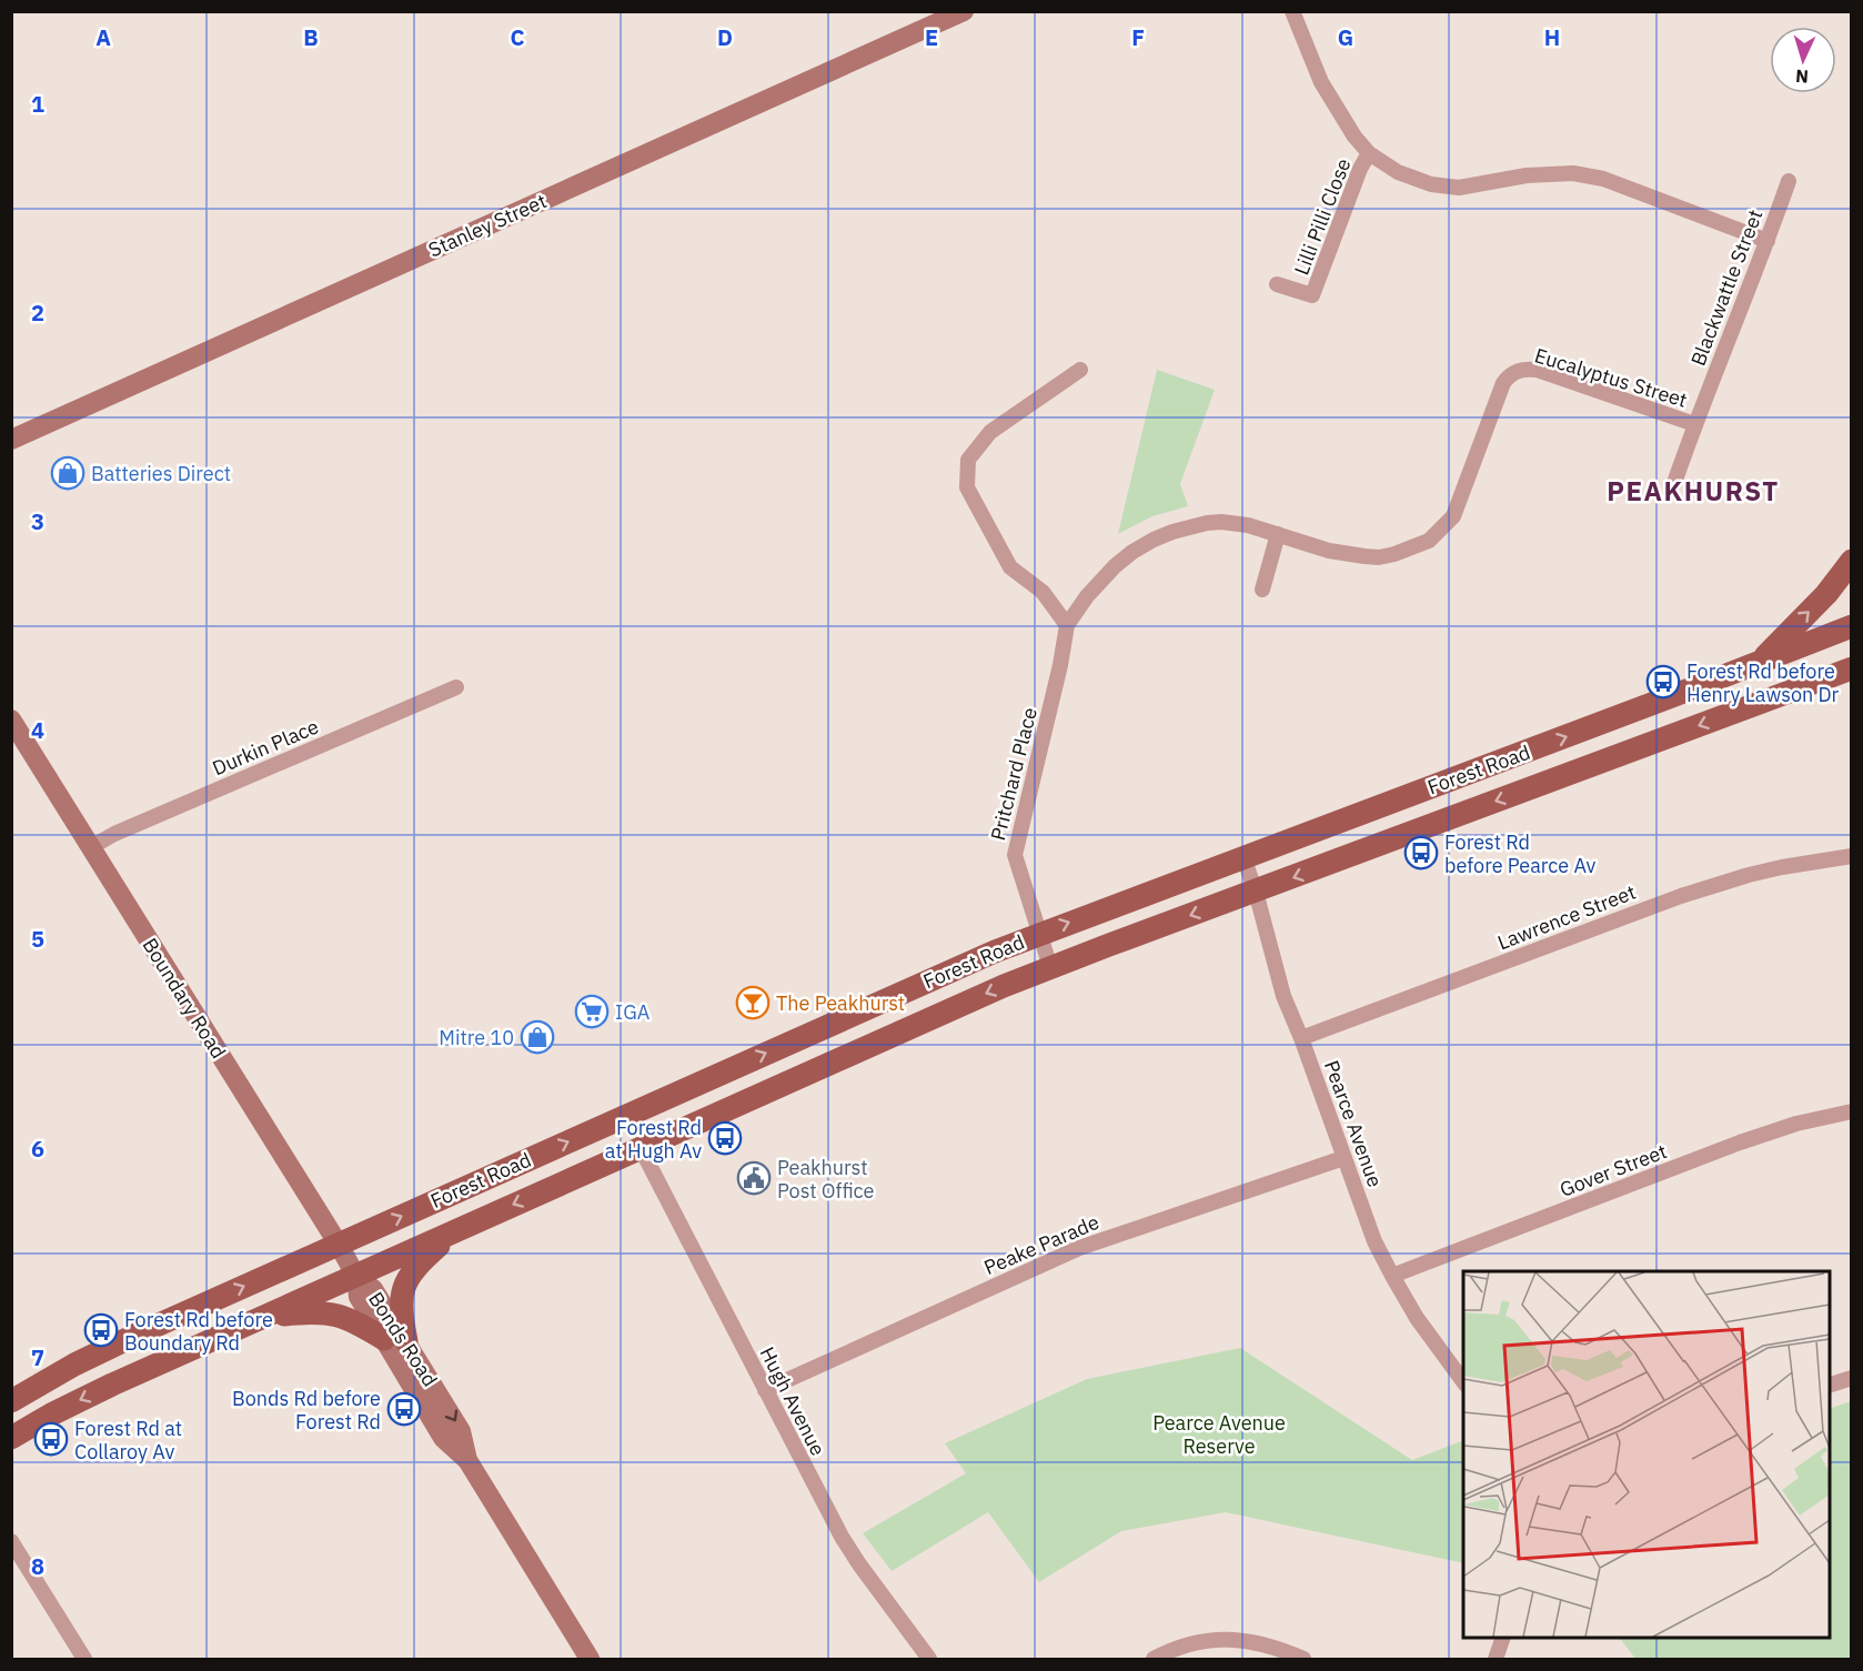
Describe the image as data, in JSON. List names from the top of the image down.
{
  "streets": {
    "main road": [
      "Stanley Street",
      "Forest Road",
      "Boundary Road",
      "Bonds Road"
    ],
    "street": [
      "Lilli Pilli Close",
      "Blackwattle Street",
      "Eucalyptus Street",
      "Durkin Place",
      "Pritchard Place",
      "Lawrence Street",
      "Pearce Avenue",
      "Gover Street",
      "Peake Parade",
      "Hugh Avenue"
    ]
  },
  "crossings": [
    ["Blackwattle Street", "Eucalyptus Street"],
    ["Eucalyptus Street", "Pritchard Place"],
    ["Durkin Place", "Boundary Road"],
    ["Forest Road", "Pritchard Place"],
    ["Forest Road", "Boundary Road"],
    ["Forest Road", "Pearce Avenue"],
    ["Forest Road", "Bonds Road"],
    ["Forest Road", "Hugh Avenue"],
    ["Lawrence Street", "Pearce Avenue"],
    ["Boundary Road", "Bonds Road"],
    ["Pearce Avenue", "Gover Street"],
    ["Pearce Avenue", "Peake Parade"],
    ["Peake Parade", "Hugh Avenue"]
  ],
  "districts": ["PEAKHURST"],
  "parks": ["Pearce Avenue Reserve"],
  "places": {
    "shop": ["Batteries Direct", "Mitre 10"],
    "bus stop": [
      "Forest Rd before Henry Lawson Dr",
      "Forest Rd before Pearce Av",
      "Forest Rd at Hugh Av",
      "Forest Rd before Boundary Rd",
      "Bonds Rd before Forest Rd",
      "Forest Rd at Collaroy Av"
    ],
    "bar": ["The Peakhurst"],
    "supermarket": ["IGA"],
    "public building": ["Peakhurst Post Office"]
  },
  "north": "bottom",
  "grid": {
    "columns": [
      "A",
      "B",
      "C",
      "D",
      "E",
      "F",
      "G",
      "H"
    ],
    "rows": [
      "1",
      "2",
      "3",
      "4",
      "5",
      "6",
      "7",
      "8"
    ]
  }
}
